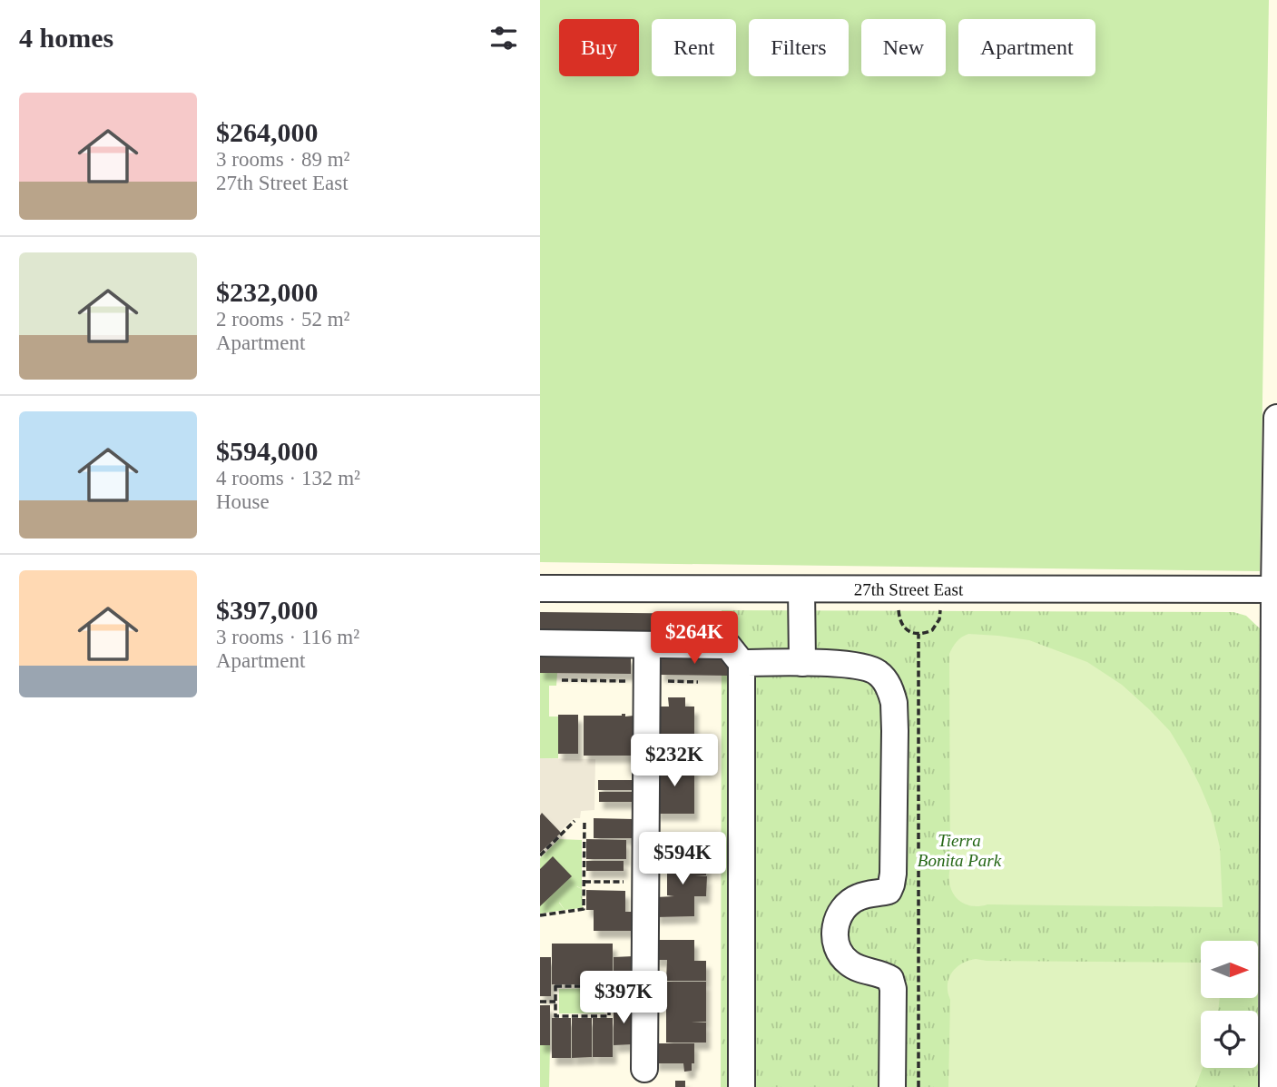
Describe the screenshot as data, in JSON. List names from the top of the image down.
{
  "streets": {
    "street": ["27th Street East"]
  },
  "parks": ["Tierra Bonita Park"],
  "north": "right",
  "page": {
    "heading": "4 homes",
    "chip": [
      "Buy",
      "Rent",
      "Filters",
      "New",
      "Apartment"
    ],
    "list": [
      {
        "name": "$264,000",
        "note": "3 rooms · 89 m² · 27th Street East"
      },
      {
        "name": "$232,000",
        "note": "2 rooms · 52 m² · Apartment"
      },
      {
        "name": "$594,000",
        "note": "4 rooms · 132 m² · House"
      },
      {
        "name": "$397,000",
        "note": "3 rooms · 116 m² · Apartment"
      }
    ],
    "price": [
      "$264K",
      "$232K",
      "$594K",
      "$397K"
    ]
  }
}
